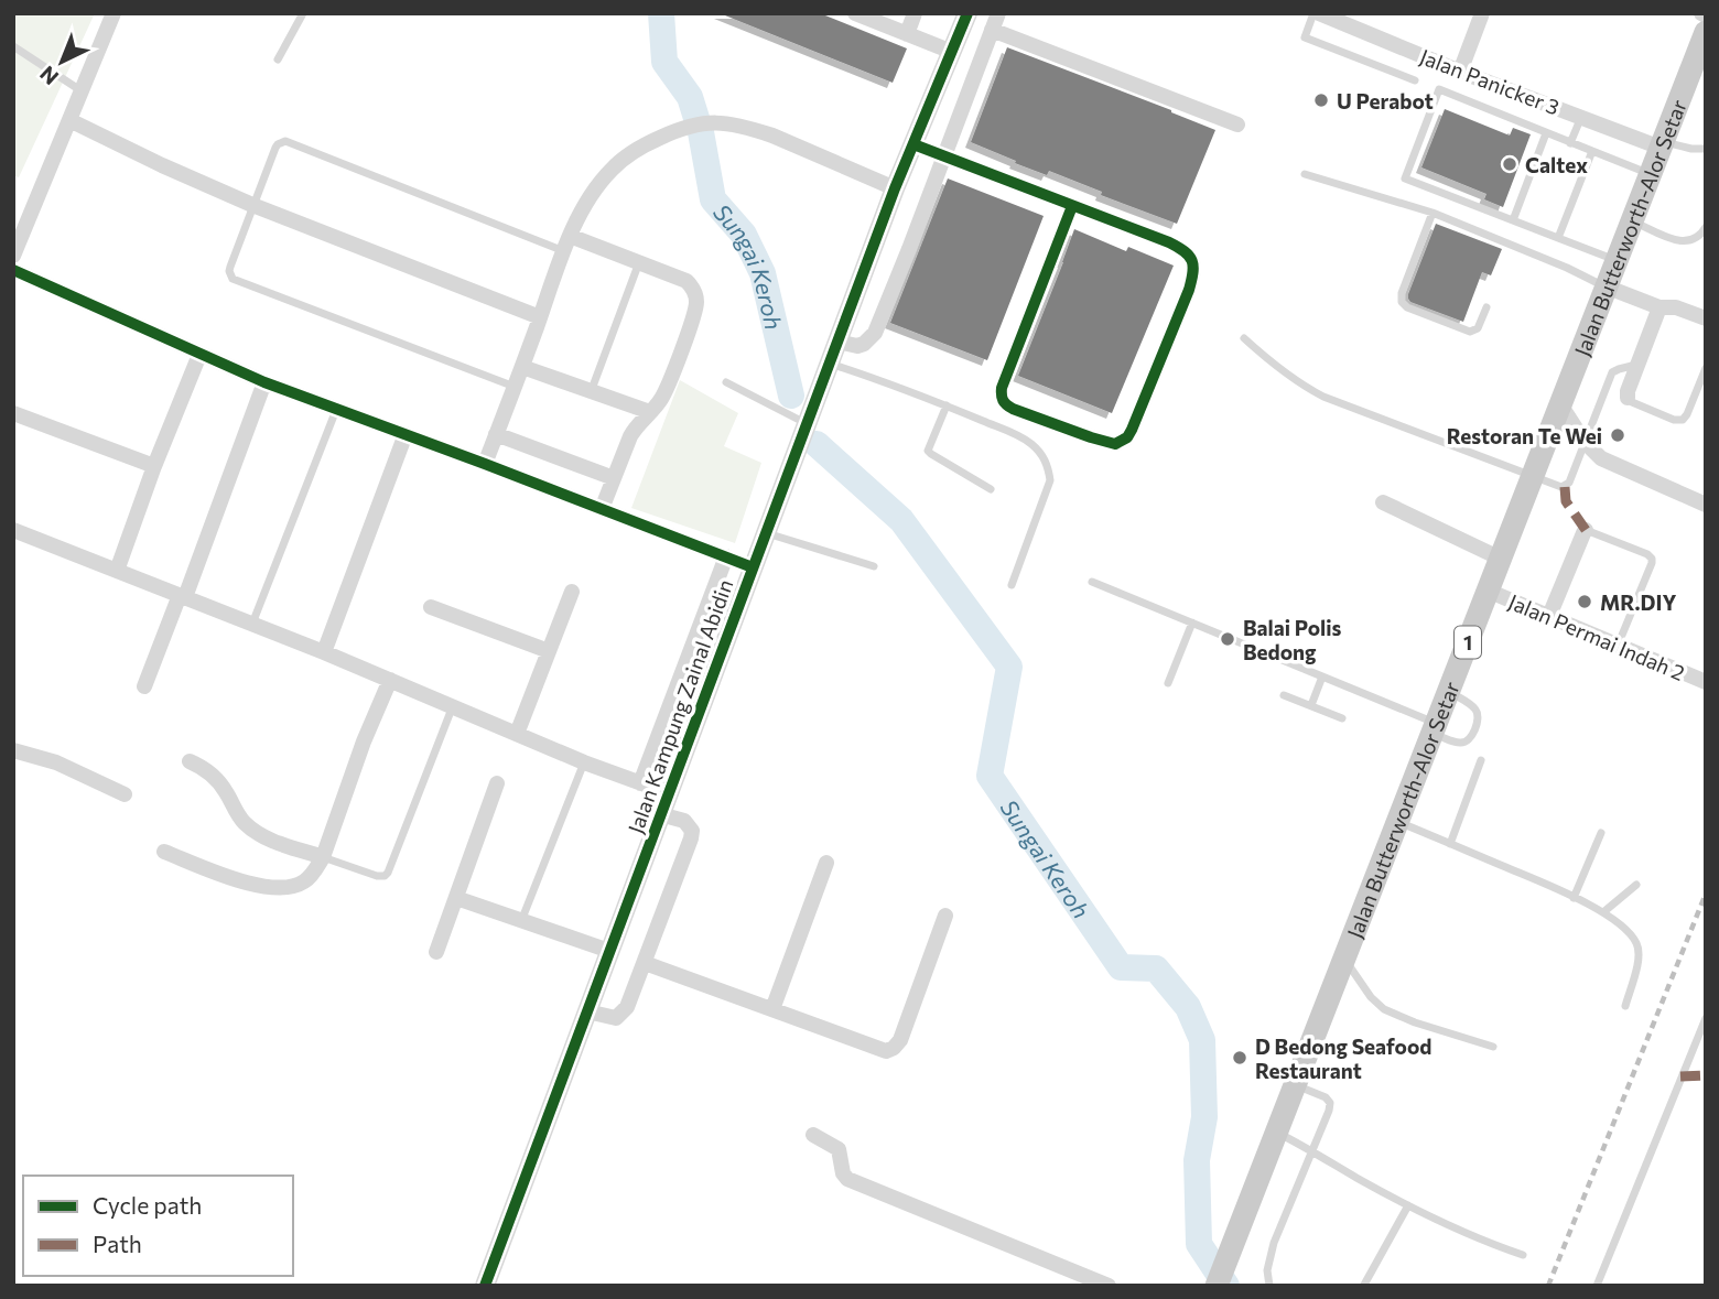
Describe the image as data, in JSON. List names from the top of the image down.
{
  "streets": {
    "main road": ["Jalan Butterworth-Alor Setar", "1"],
    "street": ["Jalan Panicker 3", "Jalan Permai Indah 2", "Jalan Kampung Zainal Abidin"]
  },
  "crossings": [
    ["Jalan Panicker 3", "Jalan Butterworth-Alor Setar"],
    ["Jalan Butterworth-Alor Setar", "Jalan Permai Indah 2"]
  ],
  "water": ["Sungai Keroh"],
  "places": [
    "U Perabot",
    "Caltex",
    "Restoran Te Wei",
    "MR.DIY",
    "Balai Polis Bedong",
    "D Bedong Seafood Restaurant"
  ],
  "legend": ["Cycle path", "Path"],
  "north": "bottom left"
}
